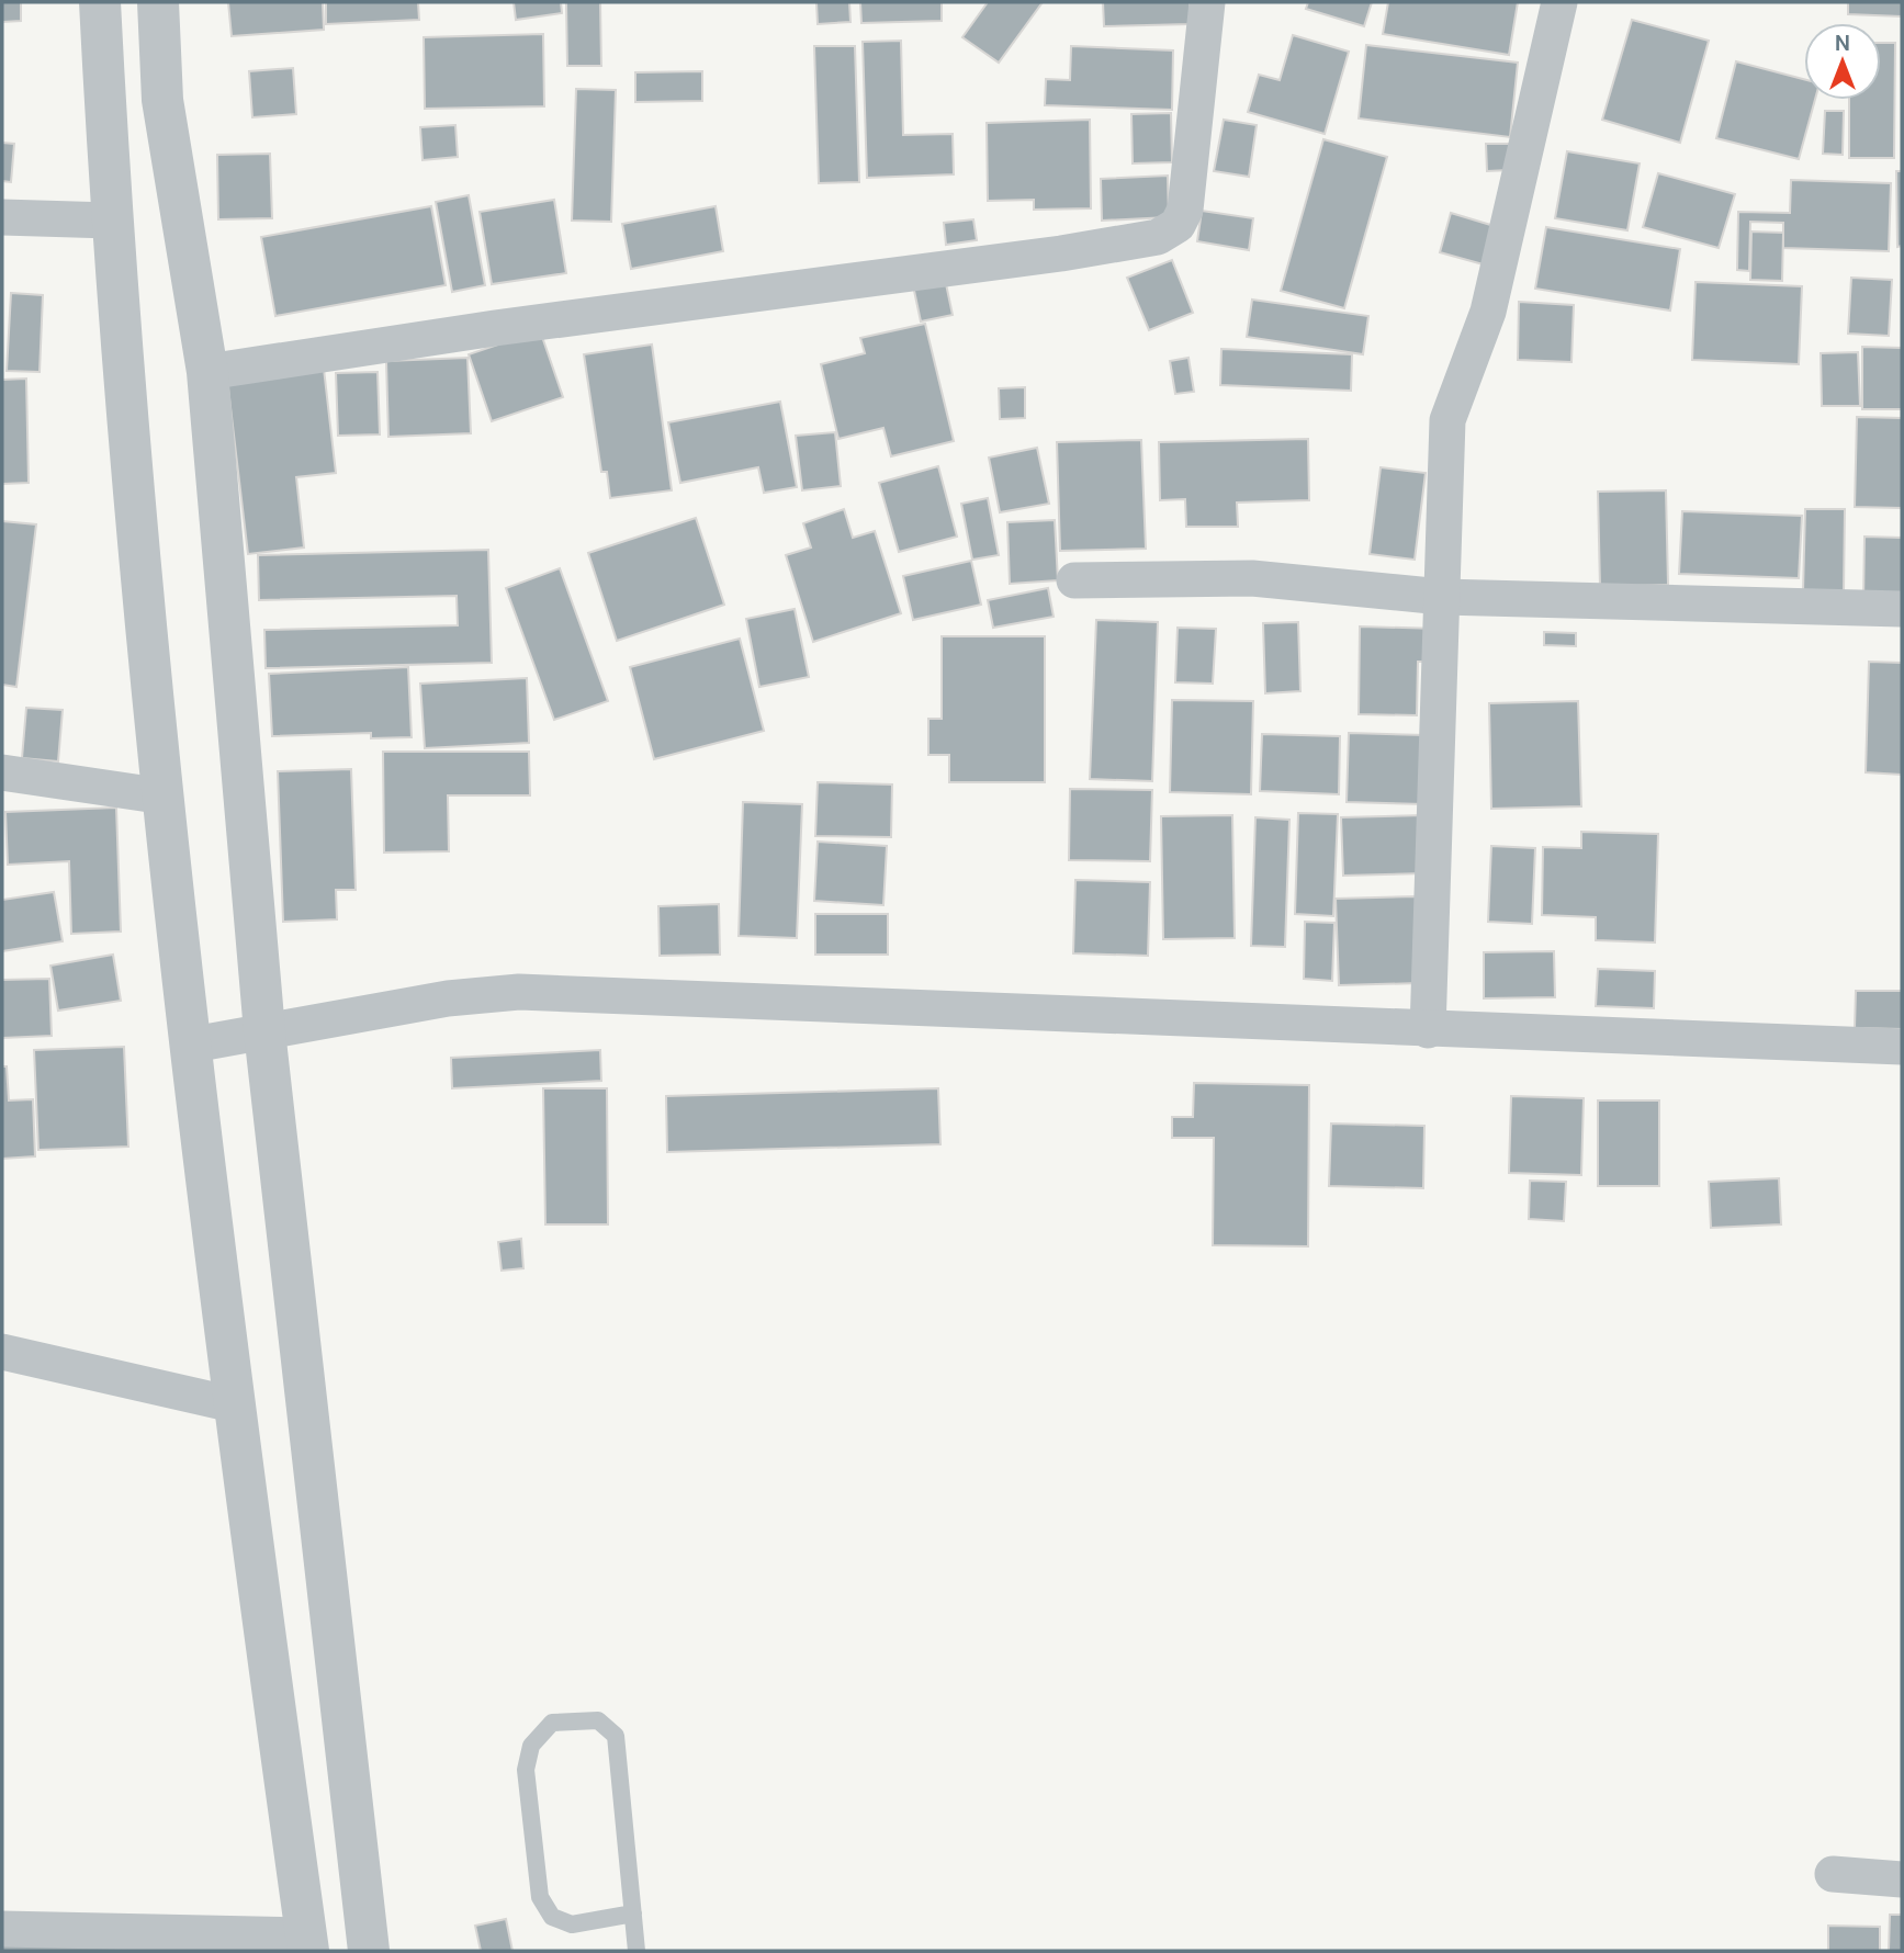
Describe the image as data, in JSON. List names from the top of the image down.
{
  "north": "top"
}
